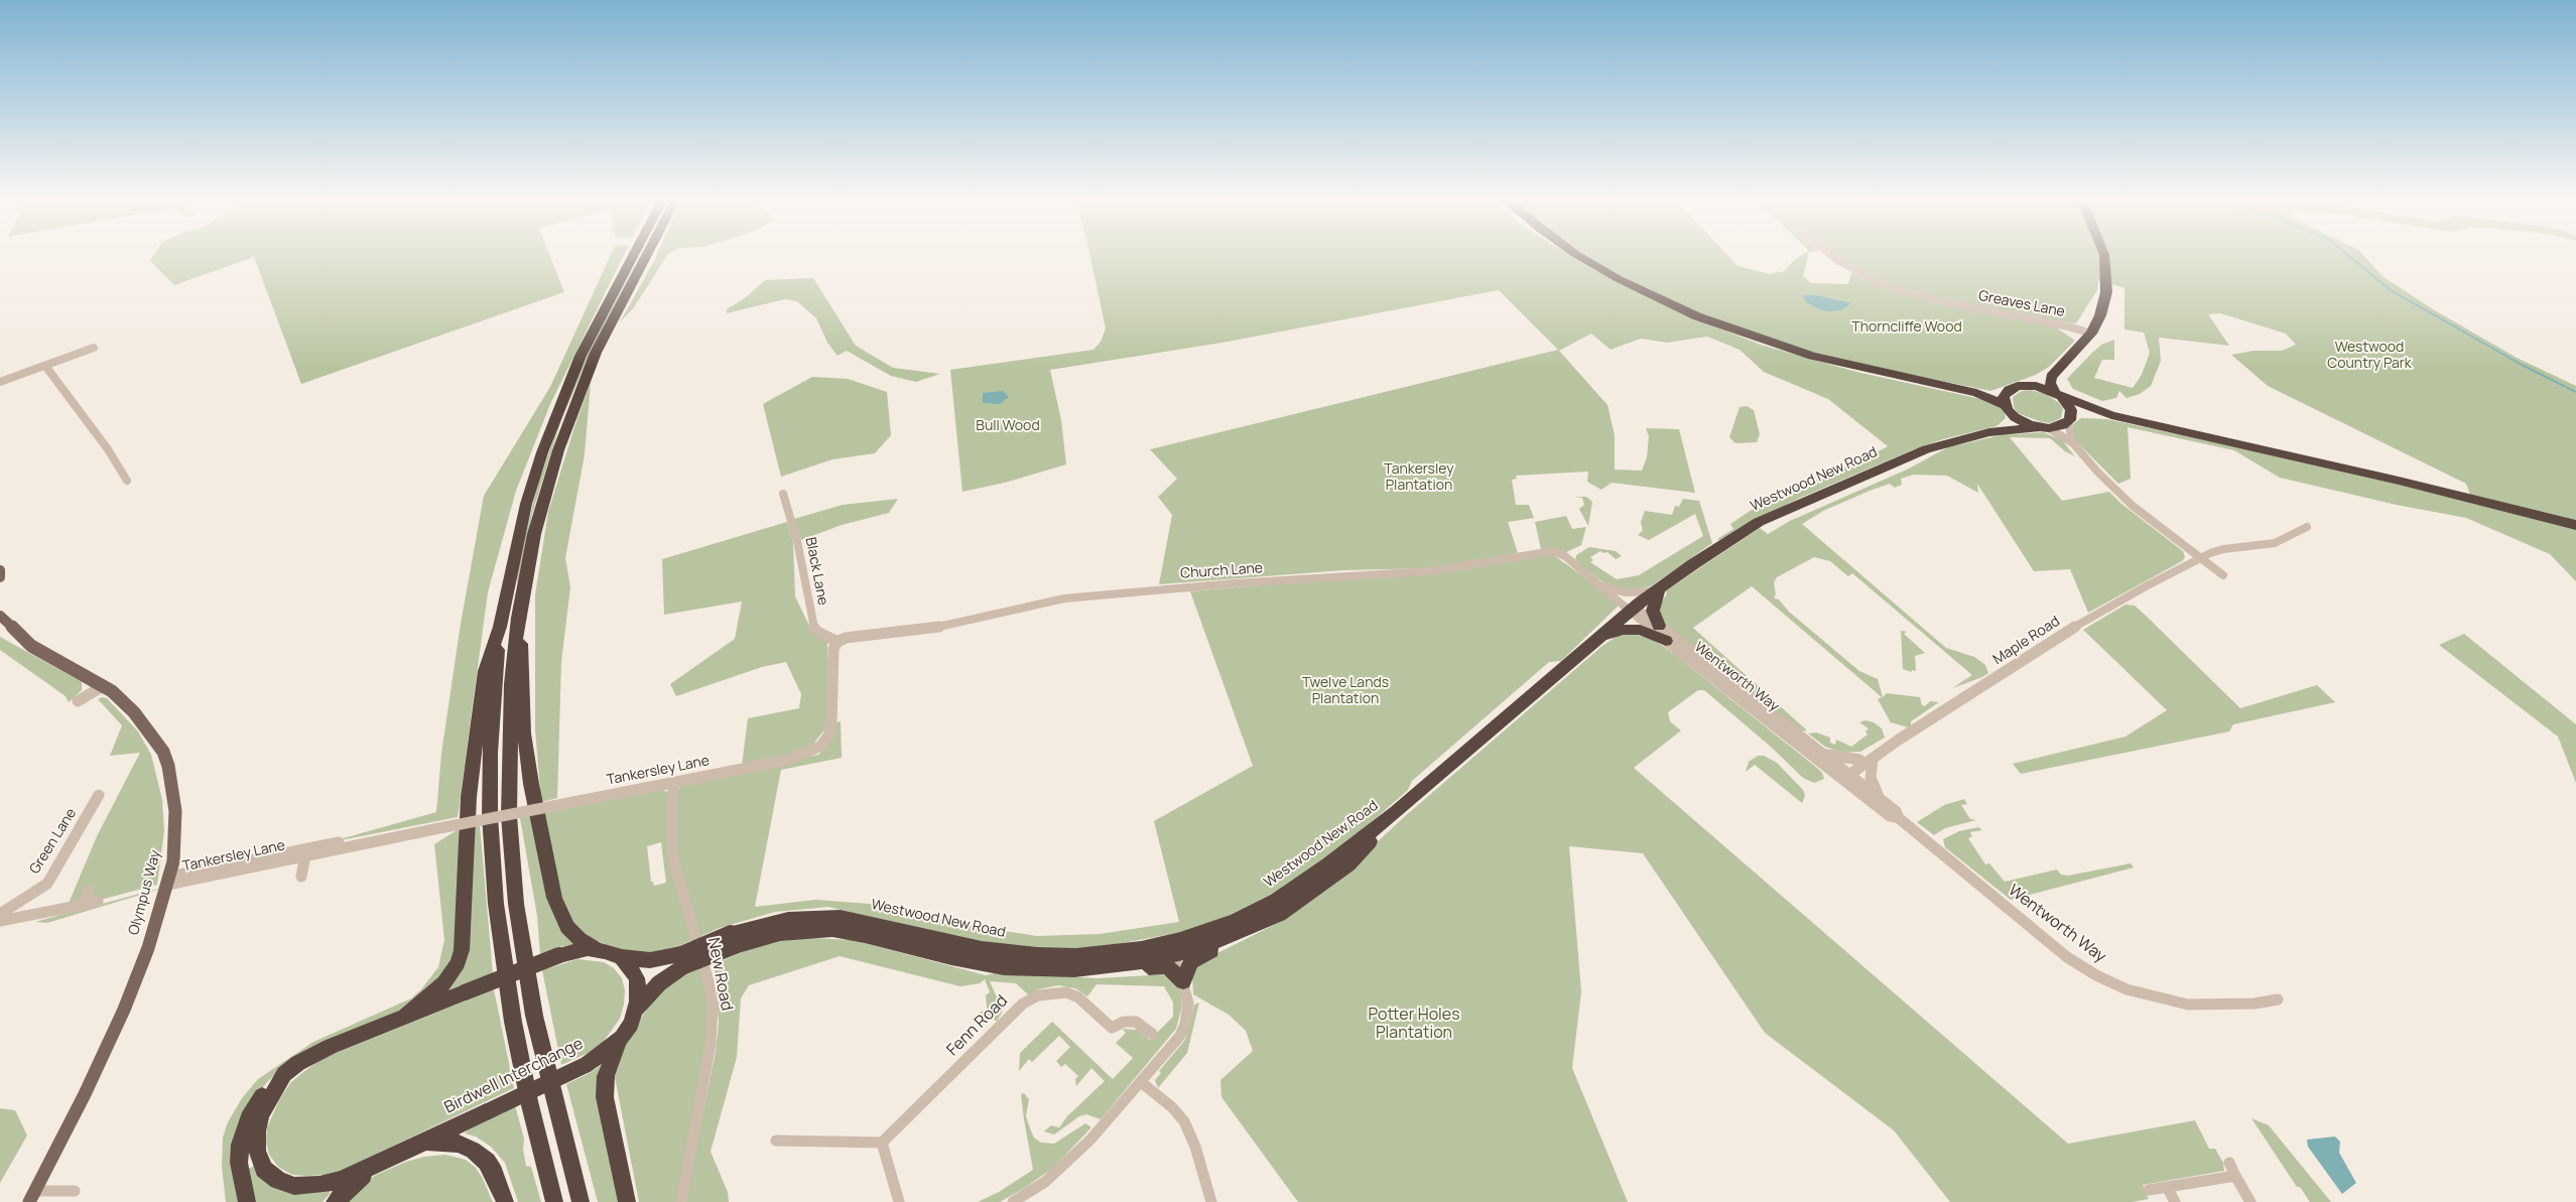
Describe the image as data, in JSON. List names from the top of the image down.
{
  "streets": {
    "highway": ["Westwood New Road", "Birdwell Interchange"],
    "main road": ["Olympus Way"],
    "street": [
      "Greaves Lane",
      "Black Lane",
      "Church Lane",
      "Maple Road",
      "Wentworth Way",
      "Tankersley Lane",
      "Green Lane",
      "New Road",
      "Fenn Road"
    ]
  },
  "crossings": [
    ["Westwood New Road", "Church Lane"],
    ["Westwood New Road", "Wentworth Way"],
    ["Westwood New Road", "Birdwell Interchange"],
    ["Black Lane", "Church Lane"],
    ["Black Lane", "Tankersley Lane"],
    ["Church Lane", "Wentworth Way"],
    ["Church Lane", "Tankersley Lane"],
    ["Maple Road", "Wentworth Way"],
    ["Tankersley Lane", "Olympus Way"],
    ["Tankersley Lane", "New Road"]
  ],
  "parks": [
    "Thorncliffe Wood",
    "Westwood Country Park",
    "Bull Wood",
    "Tankersley Plantation",
    "Twelve Lands Plantation",
    "Potter Holes Plantation"
  ]
}
